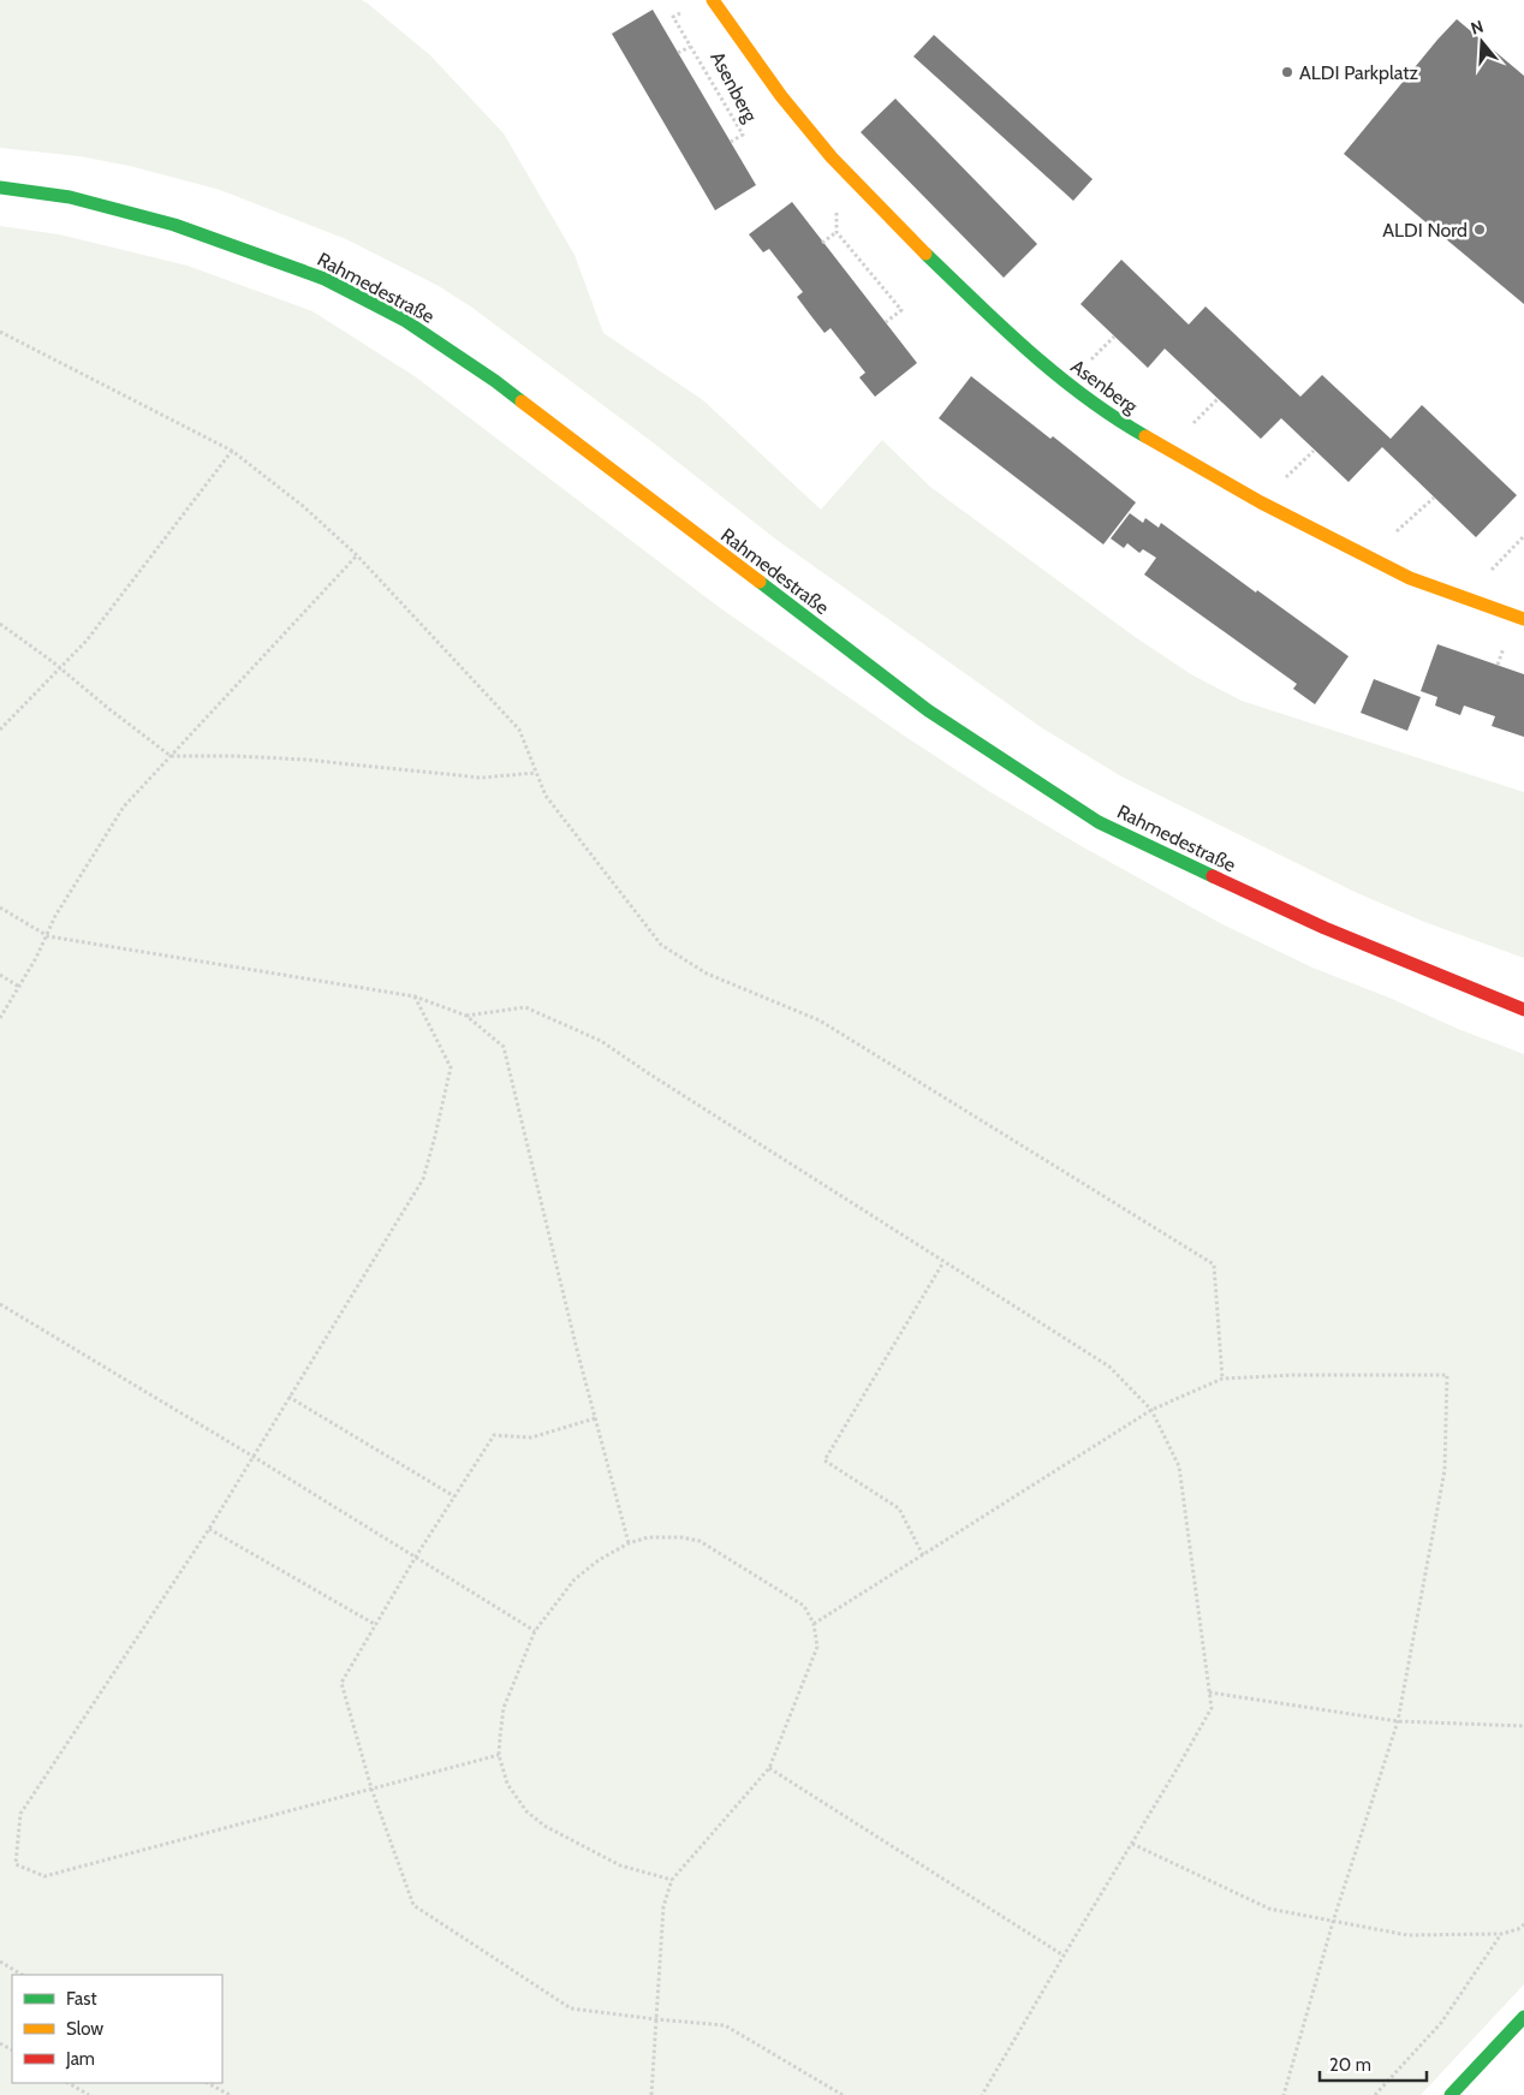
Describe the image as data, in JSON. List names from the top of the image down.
{
  "streets": {
    "main road": ["Asenberg", "Rahmedestraße"]
  },
  "places": ["ALDI Parkplatz", "ALDI Nord"],
  "legend": ["Fast", "Slow", "Jam"],
  "scale_bar": "20 m",
  "north": "top"
}
